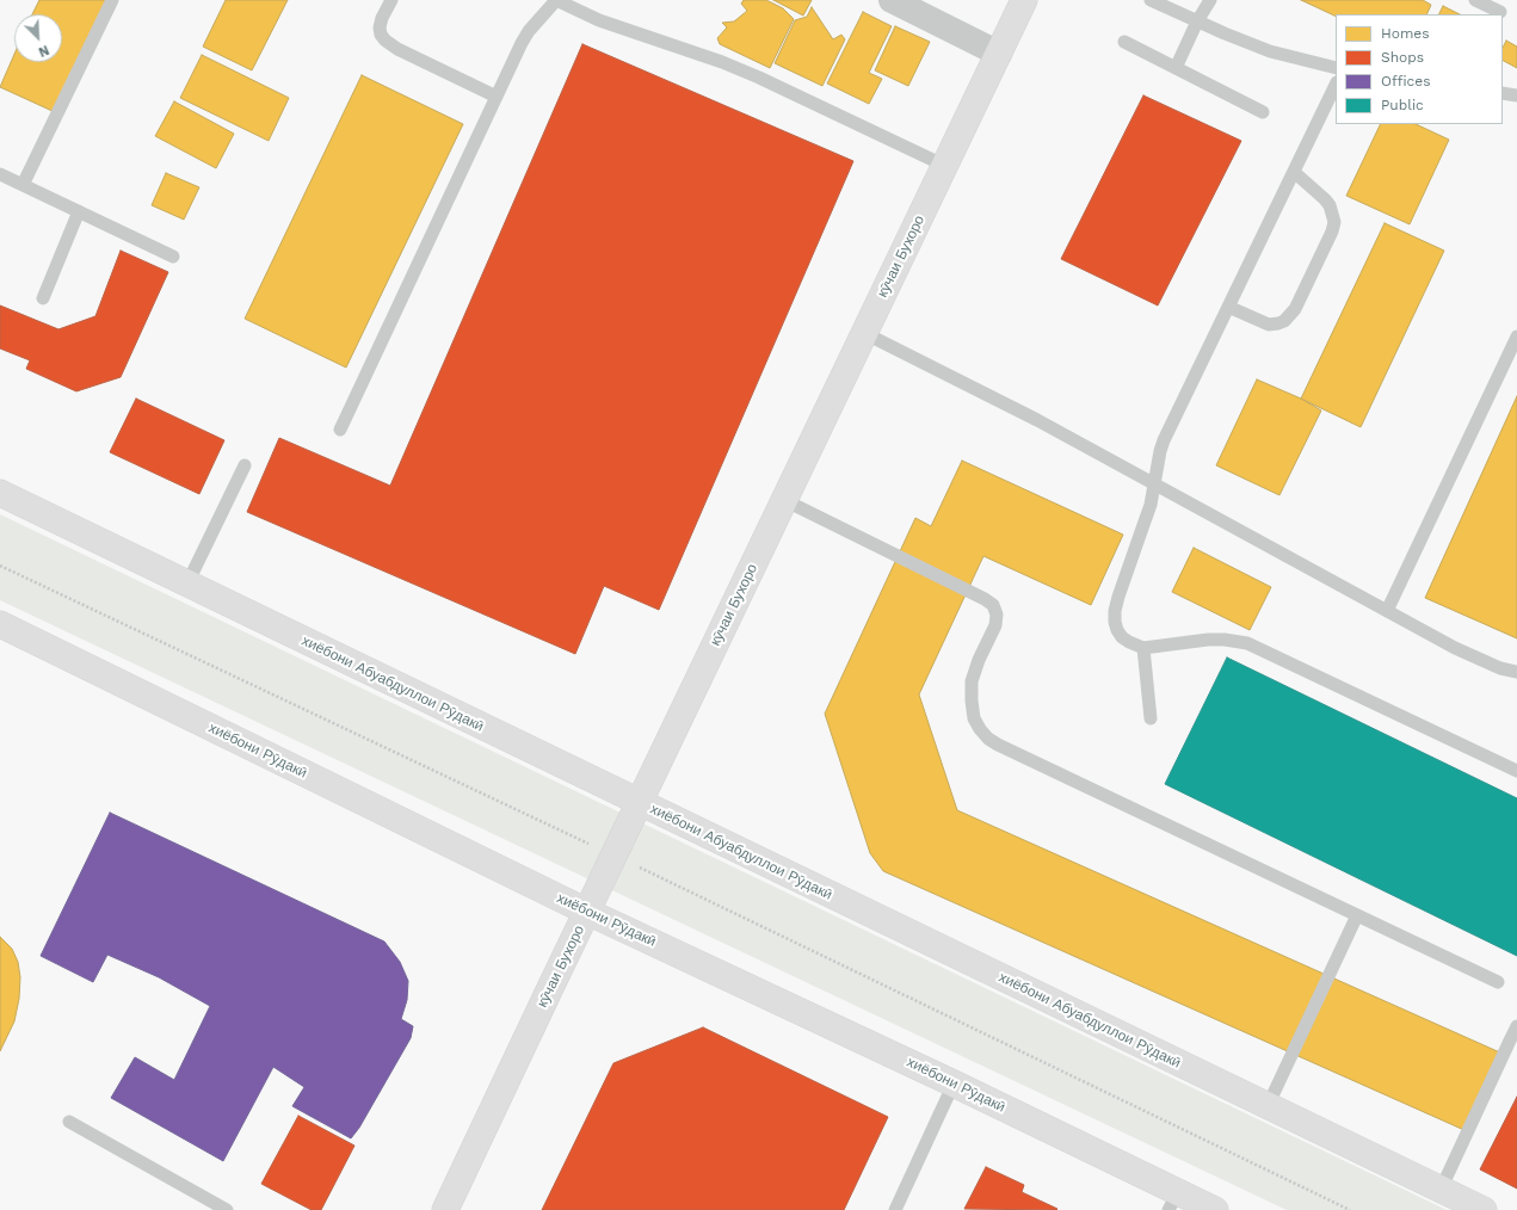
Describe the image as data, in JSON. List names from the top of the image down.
{
  "streets": {
    "main road": ["кӯчаи Бухоро", "хиёбони Абуабдуллои Рӯдакӣ", "хиёбони Рӯдакӣ"]
  },
  "crossings": [
    ["кӯчаи Бухоро", "хиёбони Абуабдуллои Рӯдакӣ"],
    ["кӯчаи Бухоро", "хиёбони Рӯдакӣ"]
  ],
  "legend": [
    "Homes",
    "Shops",
    "Offices",
    "Public"
  ],
  "north": "bottom right"
}
